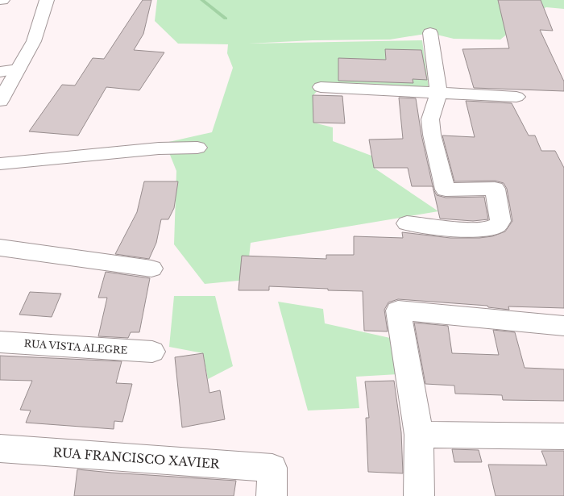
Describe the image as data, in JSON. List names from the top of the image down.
{
  "streets": {
    "street": ["RUA VISTA ALEGRE", "RUA FRANCISCO XAVIER"]
  }
}
